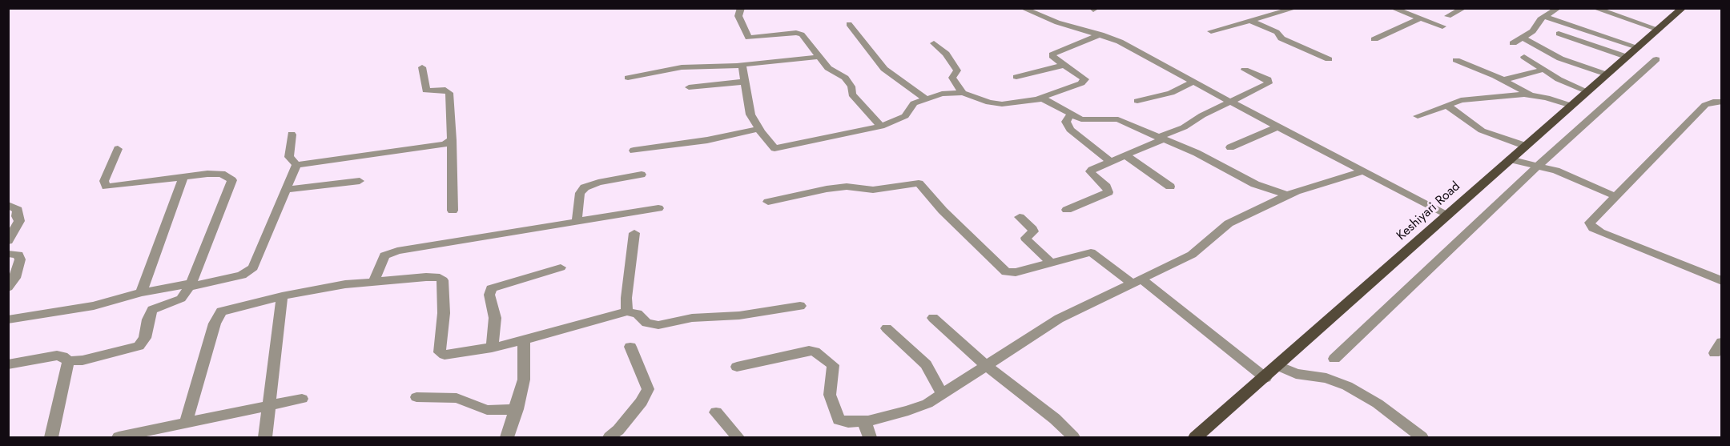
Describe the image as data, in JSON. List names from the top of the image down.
{
  "streets": {
    "main road": ["Keshiyari Road"]
  }
}
